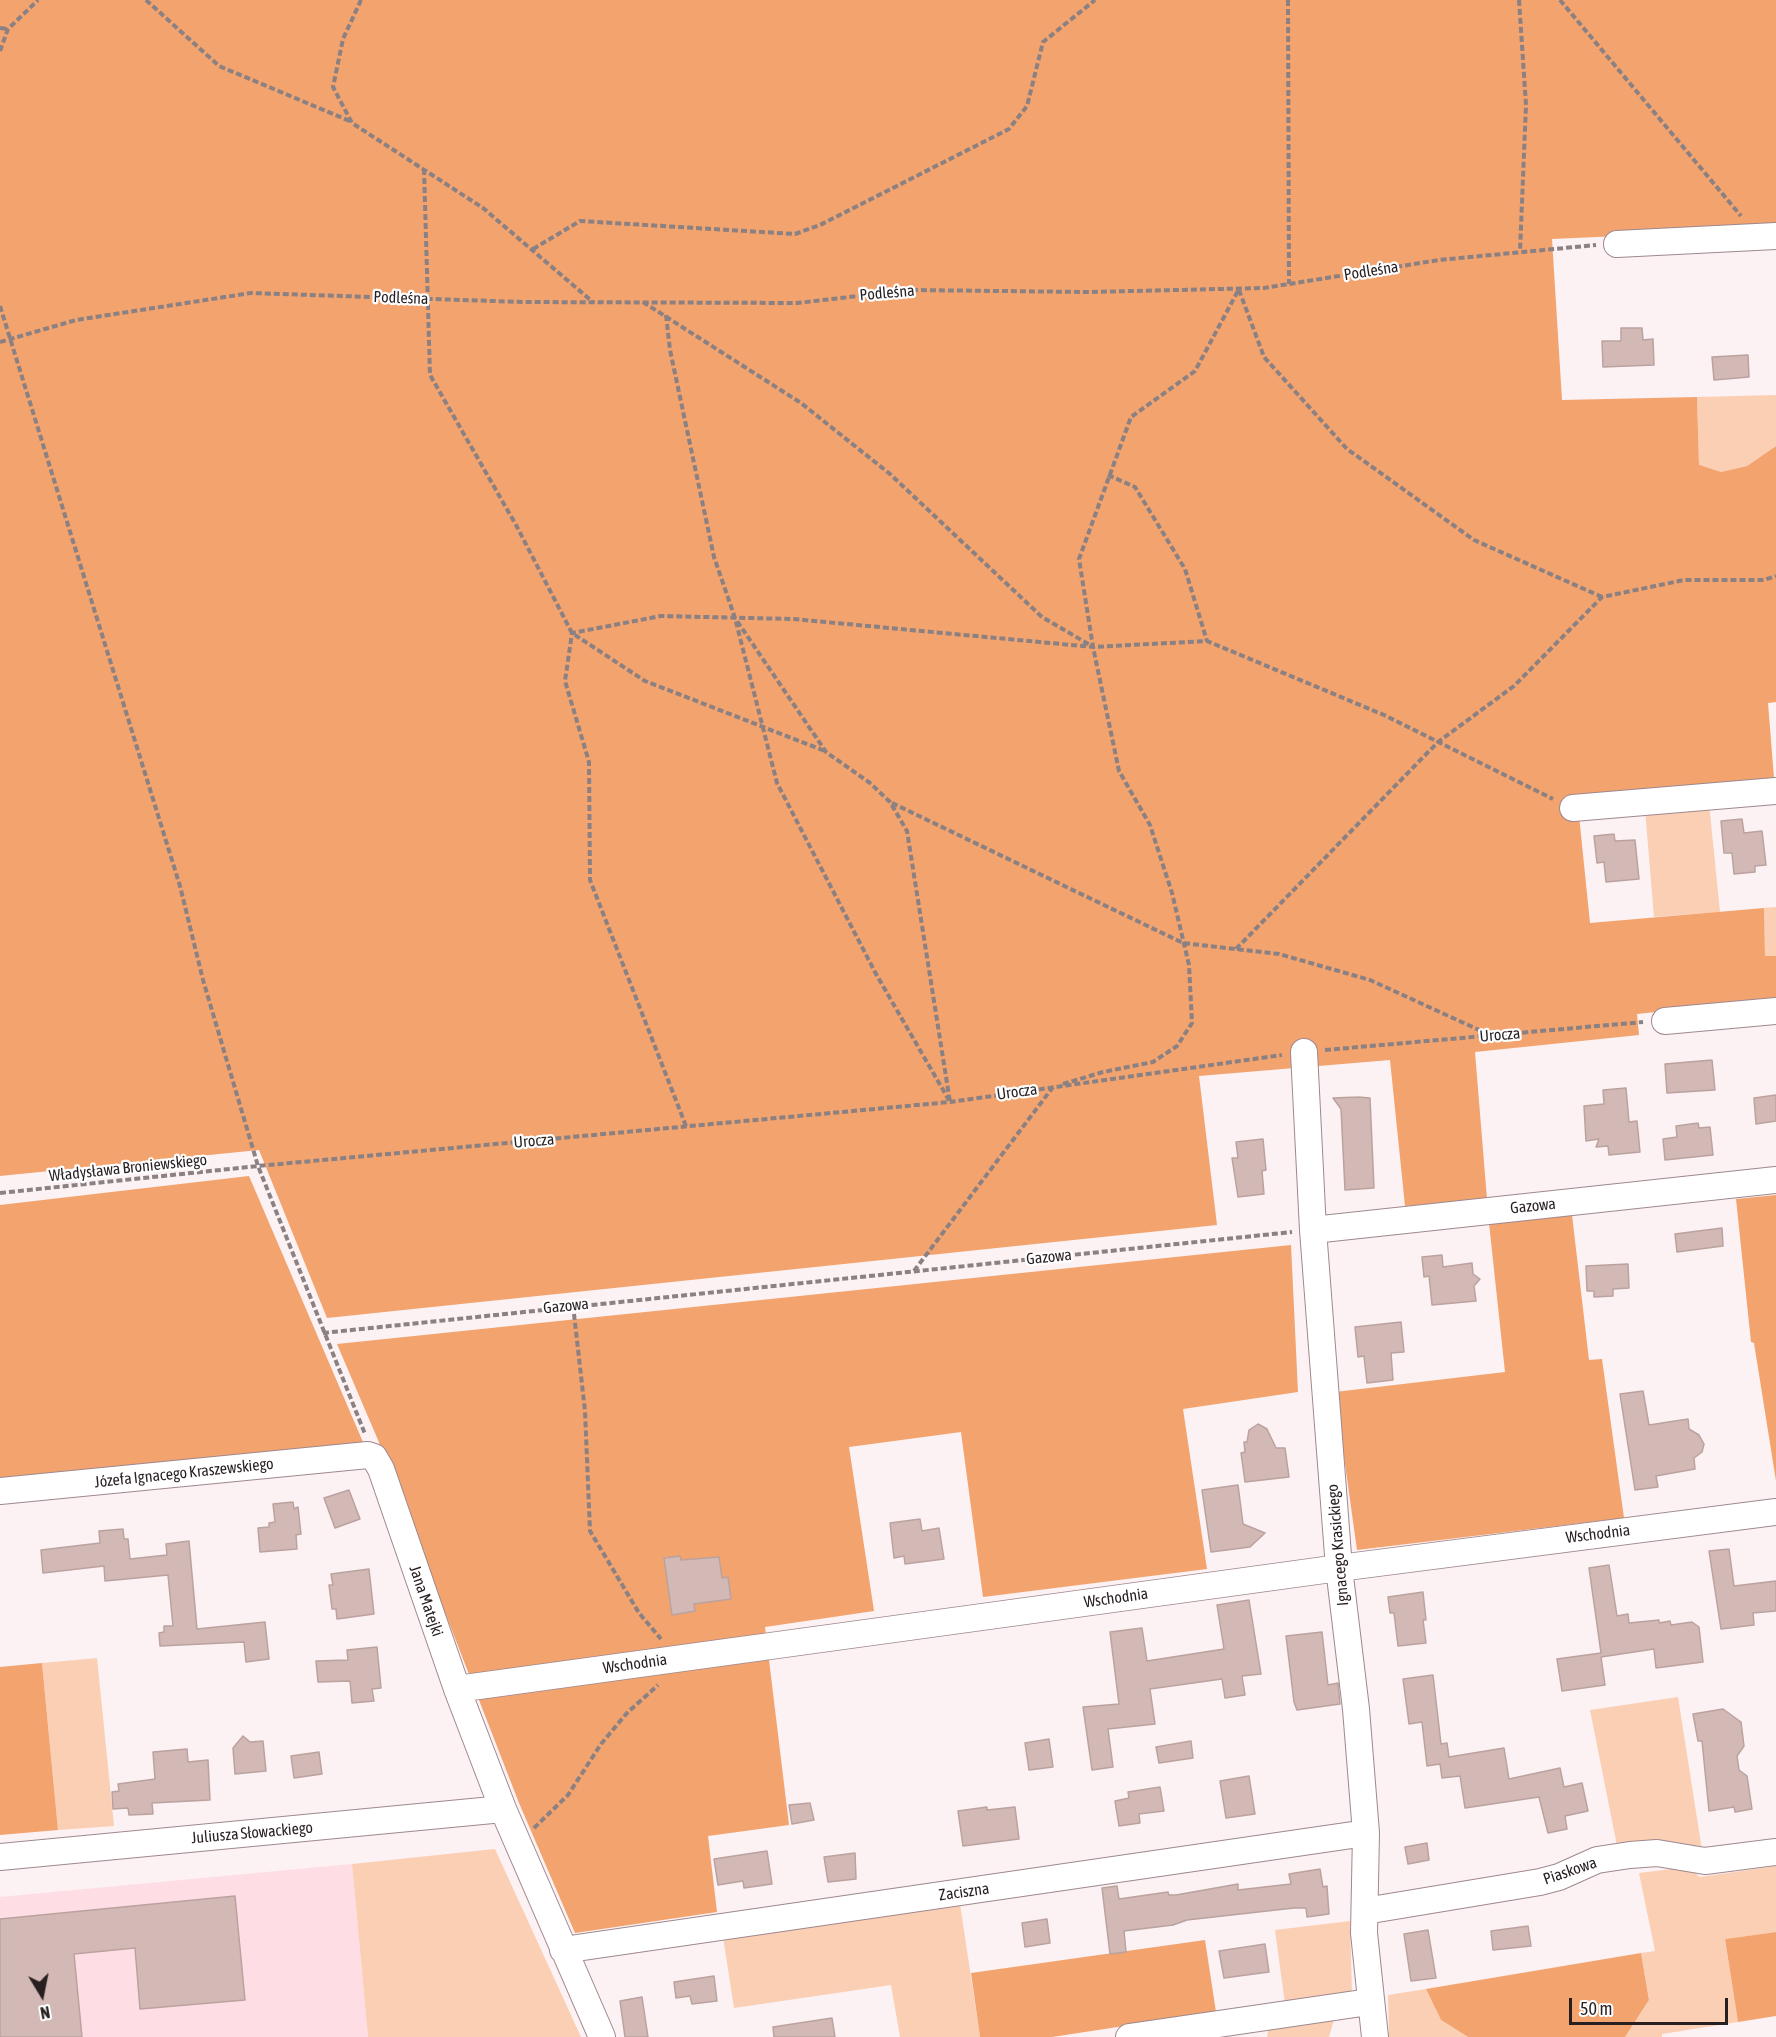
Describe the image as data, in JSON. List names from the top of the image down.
{
  "streets": {
    "street": [
      "Gazowa",
      "Józefa Ignacego Kraszewskiego",
      "Wschodnia",
      "Ignacego Krasickiego",
      "Jana Matejki",
      "Juliusza Słowackiego",
      "Piaskowa",
      "Zaciszna"
    ],
    "path": ["Podleśna", "Urocza", "Władysława Broniewskiego"]
  },
  "crossings": [
    ["Urocza", "Władysława Broniewskiego"],
    ["Urocza", "Ignacego Krasickiego"],
    ["Gazowa", "Ignacego Krasickiego"],
    ["Józefa Ignacego Kraszewskiego", "Jana Matejki"],
    ["Wschodnia", "Ignacego Krasickiego"],
    ["Wschodnia", "Jana Matejki"],
    ["Ignacego Krasickiego", "Piaskowa"],
    ["Ignacego Krasickiego", "Zaciszna"],
    ["Jana Matejki", "Juliusza Słowackiego"],
    ["Jana Matejki", "Zaciszna"]
  ],
  "scale_bar": "50 m",
  "north": "bottom"
}
